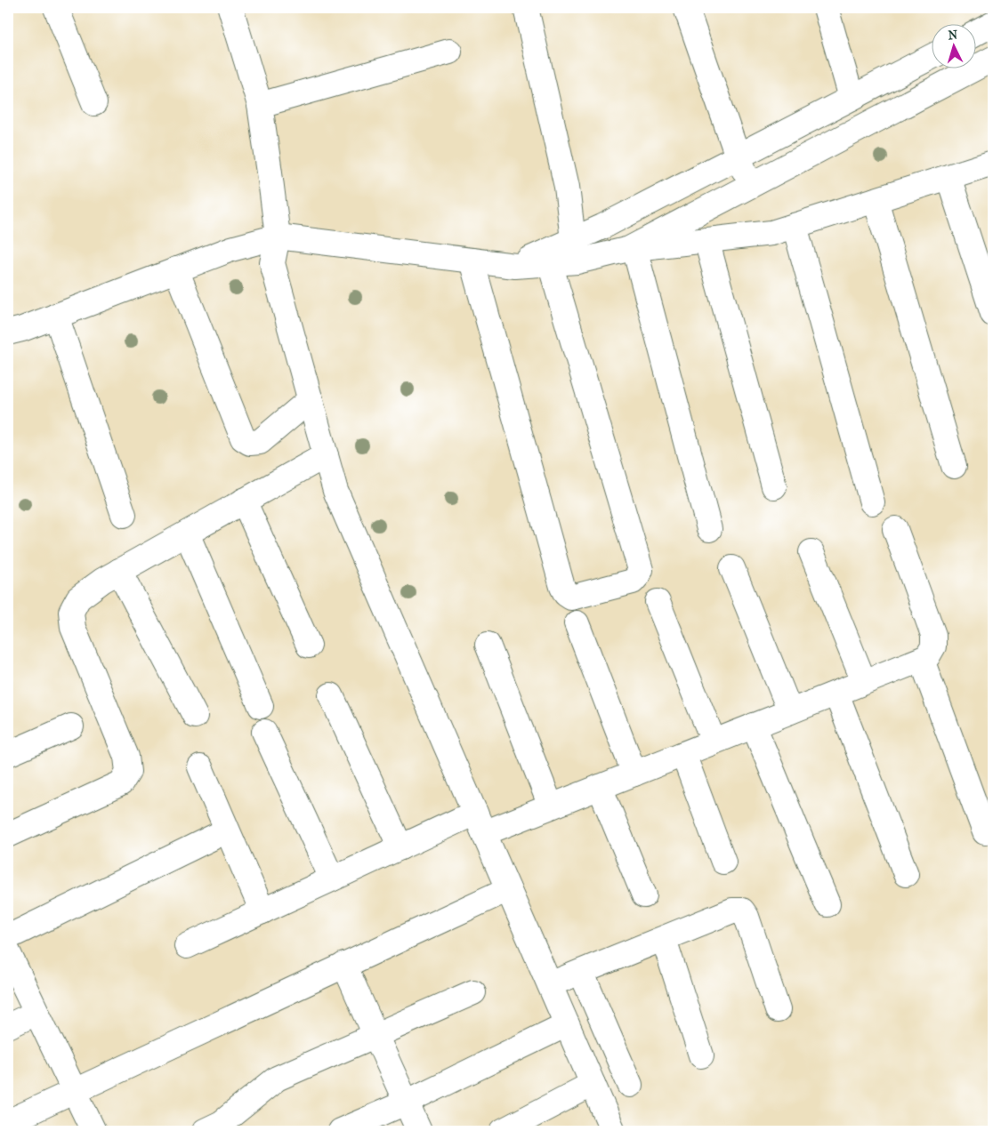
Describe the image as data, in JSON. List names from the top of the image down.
{
  "north": "top"
}
